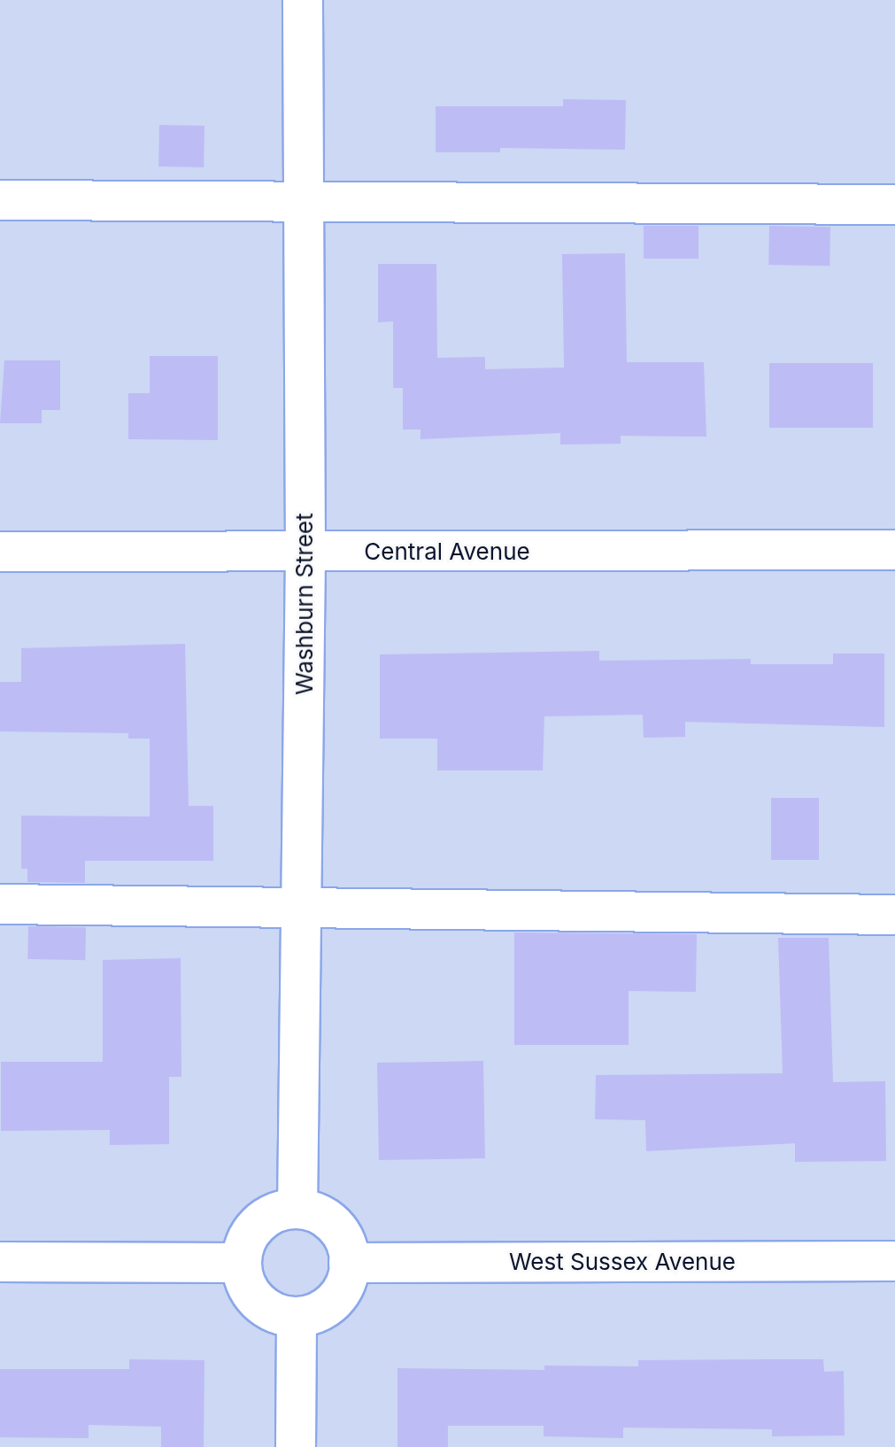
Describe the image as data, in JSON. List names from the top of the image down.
{
  "streets": {
    "street": ["Central Avenue", "Washburn Street", "West Sussex Avenue"]
  },
  "crossings": [
    ["Central Avenue", "Washburn Street"],
    ["Washburn Street", "West Sussex Avenue"]
  ]
}
